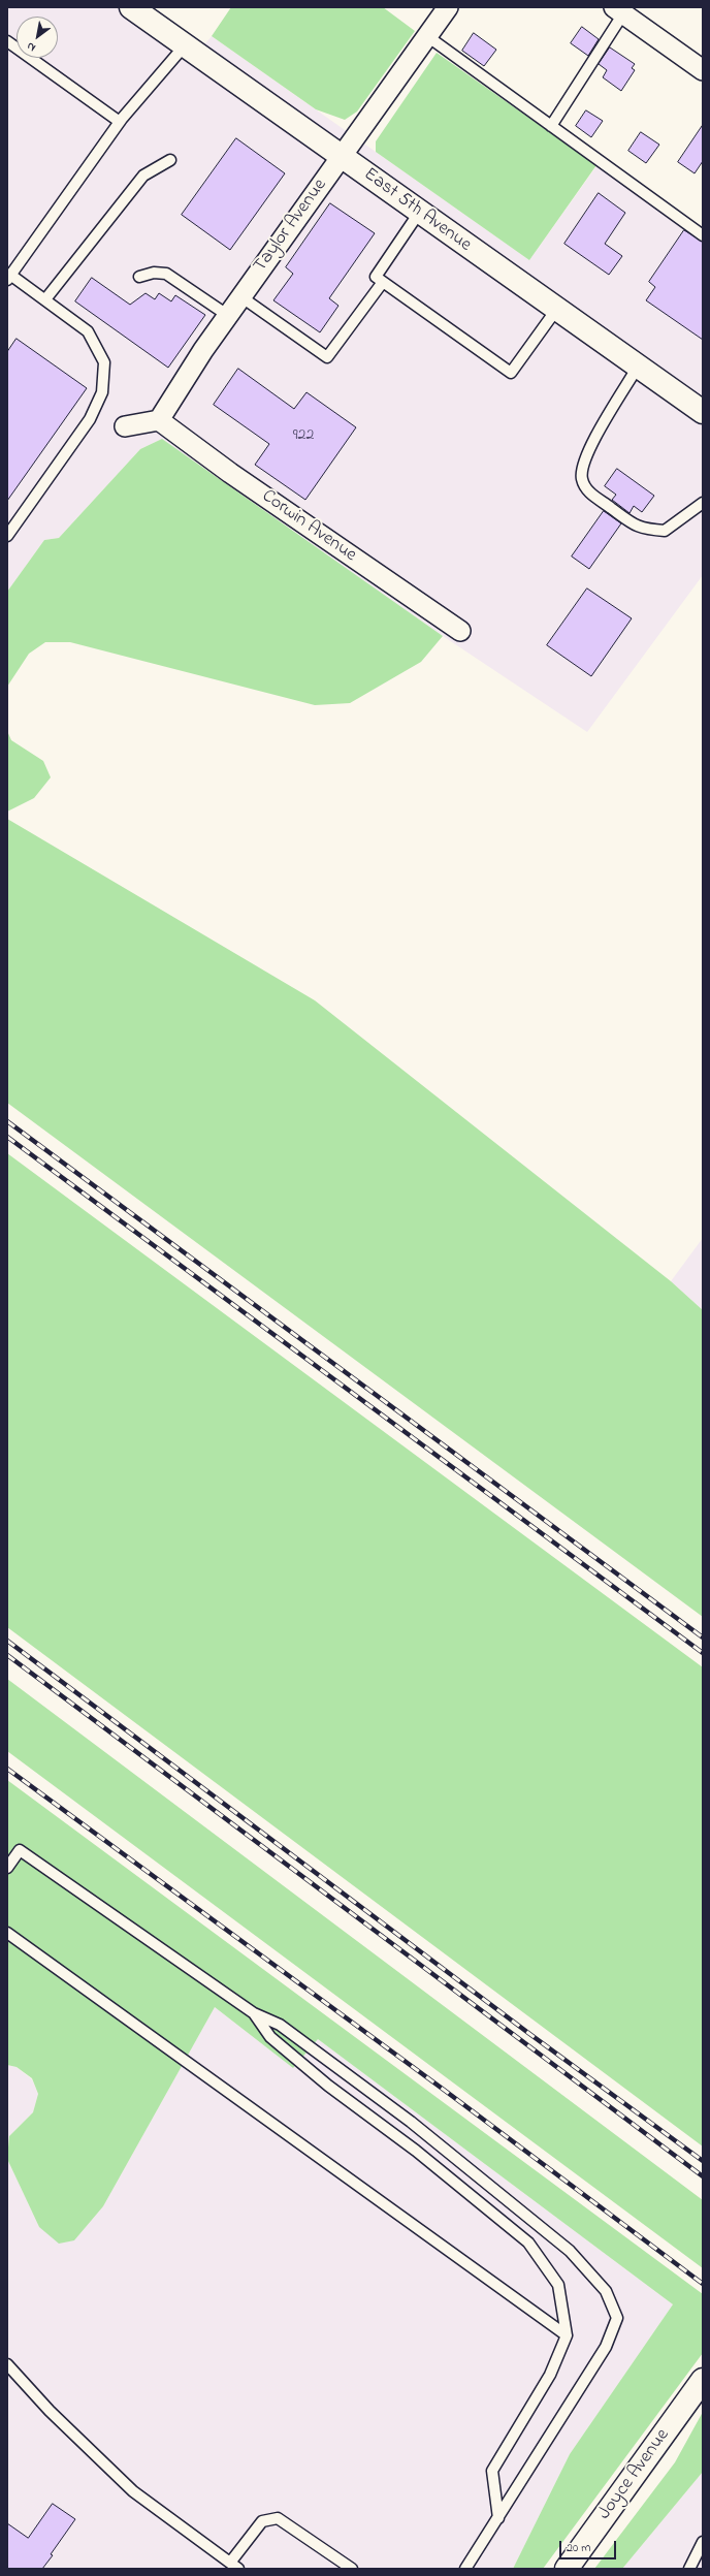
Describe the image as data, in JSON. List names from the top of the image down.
{
  "streets": {
    "main road": ["East 5th Avenue", "Joyce Avenue"],
    "street": ["Taylor Avenue", "Corwin Avenue"]
  },
  "crossings": [
    ["East 5th Avenue", "Taylor Avenue"],
    ["Taylor Avenue", "Corwin Avenue"]
  ],
  "house_numbers": ["922"],
  "scale_bar": "20 m",
  "north": "bottom left"
}
